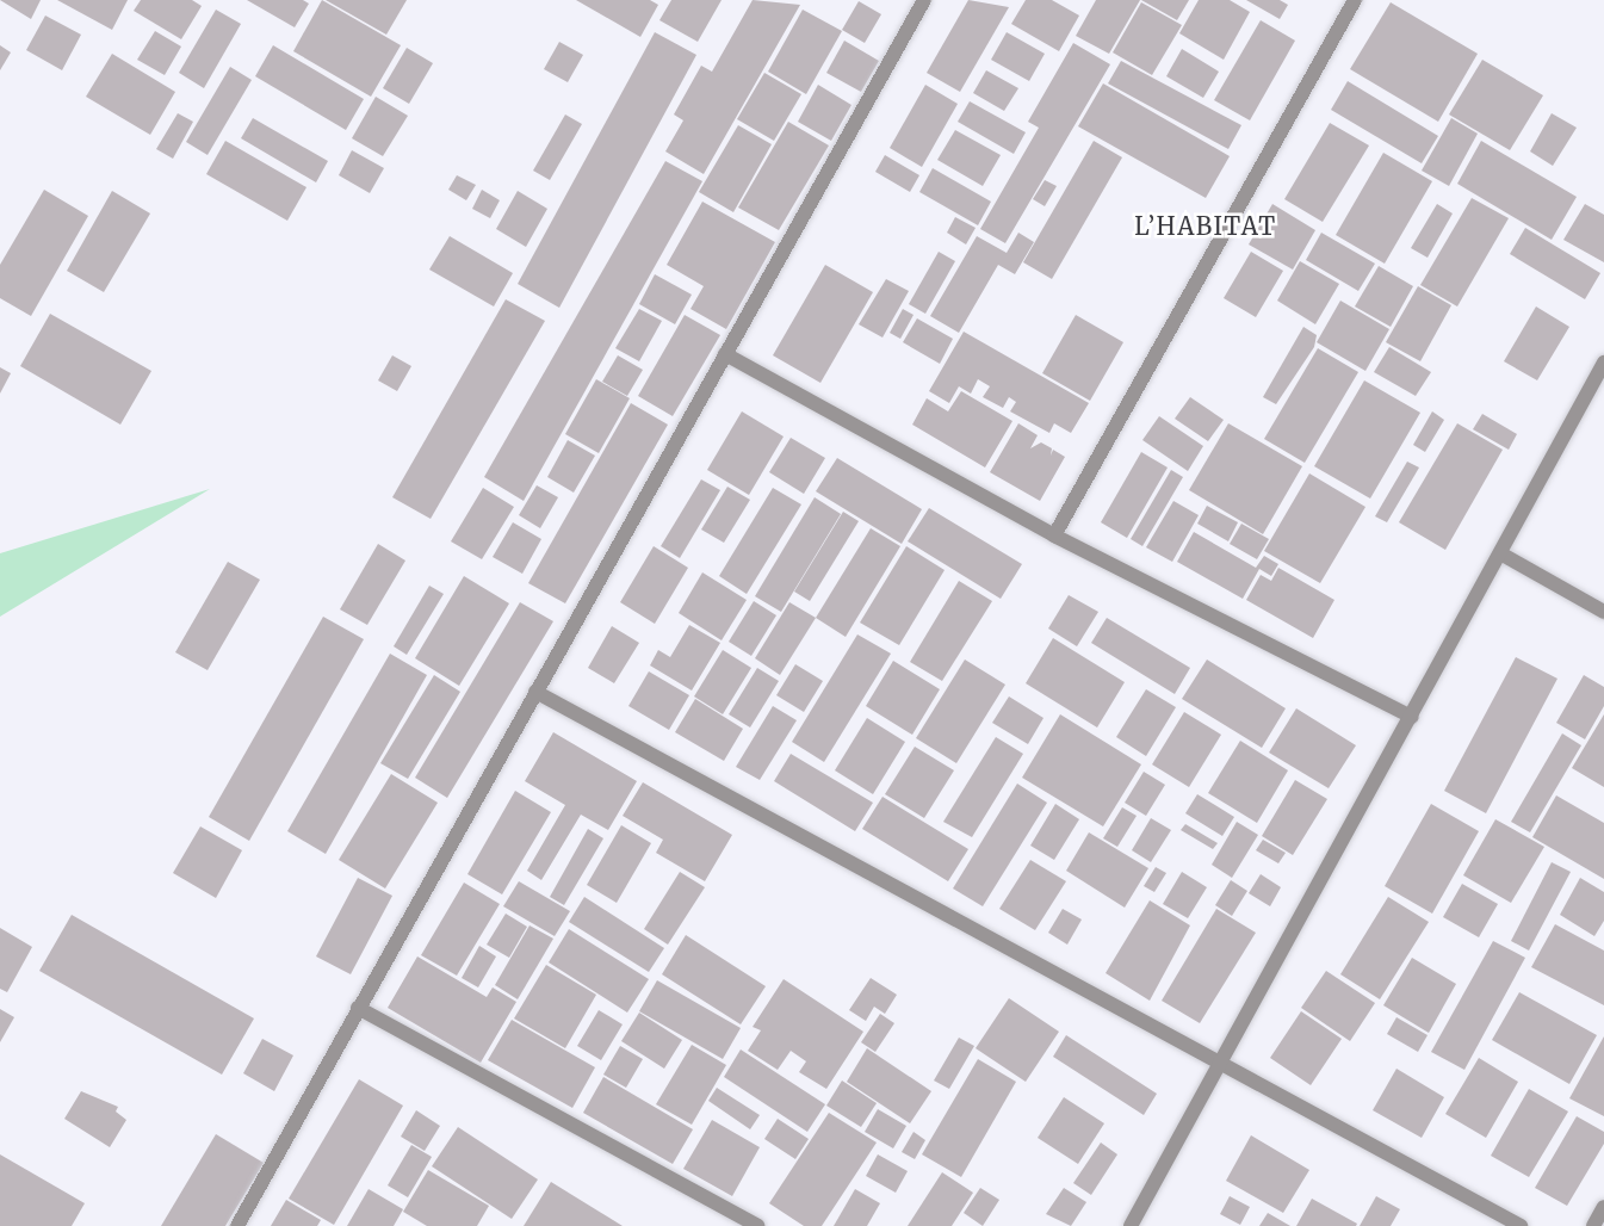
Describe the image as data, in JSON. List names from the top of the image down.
{
  "districts": ["L’HABITAT"]
}
